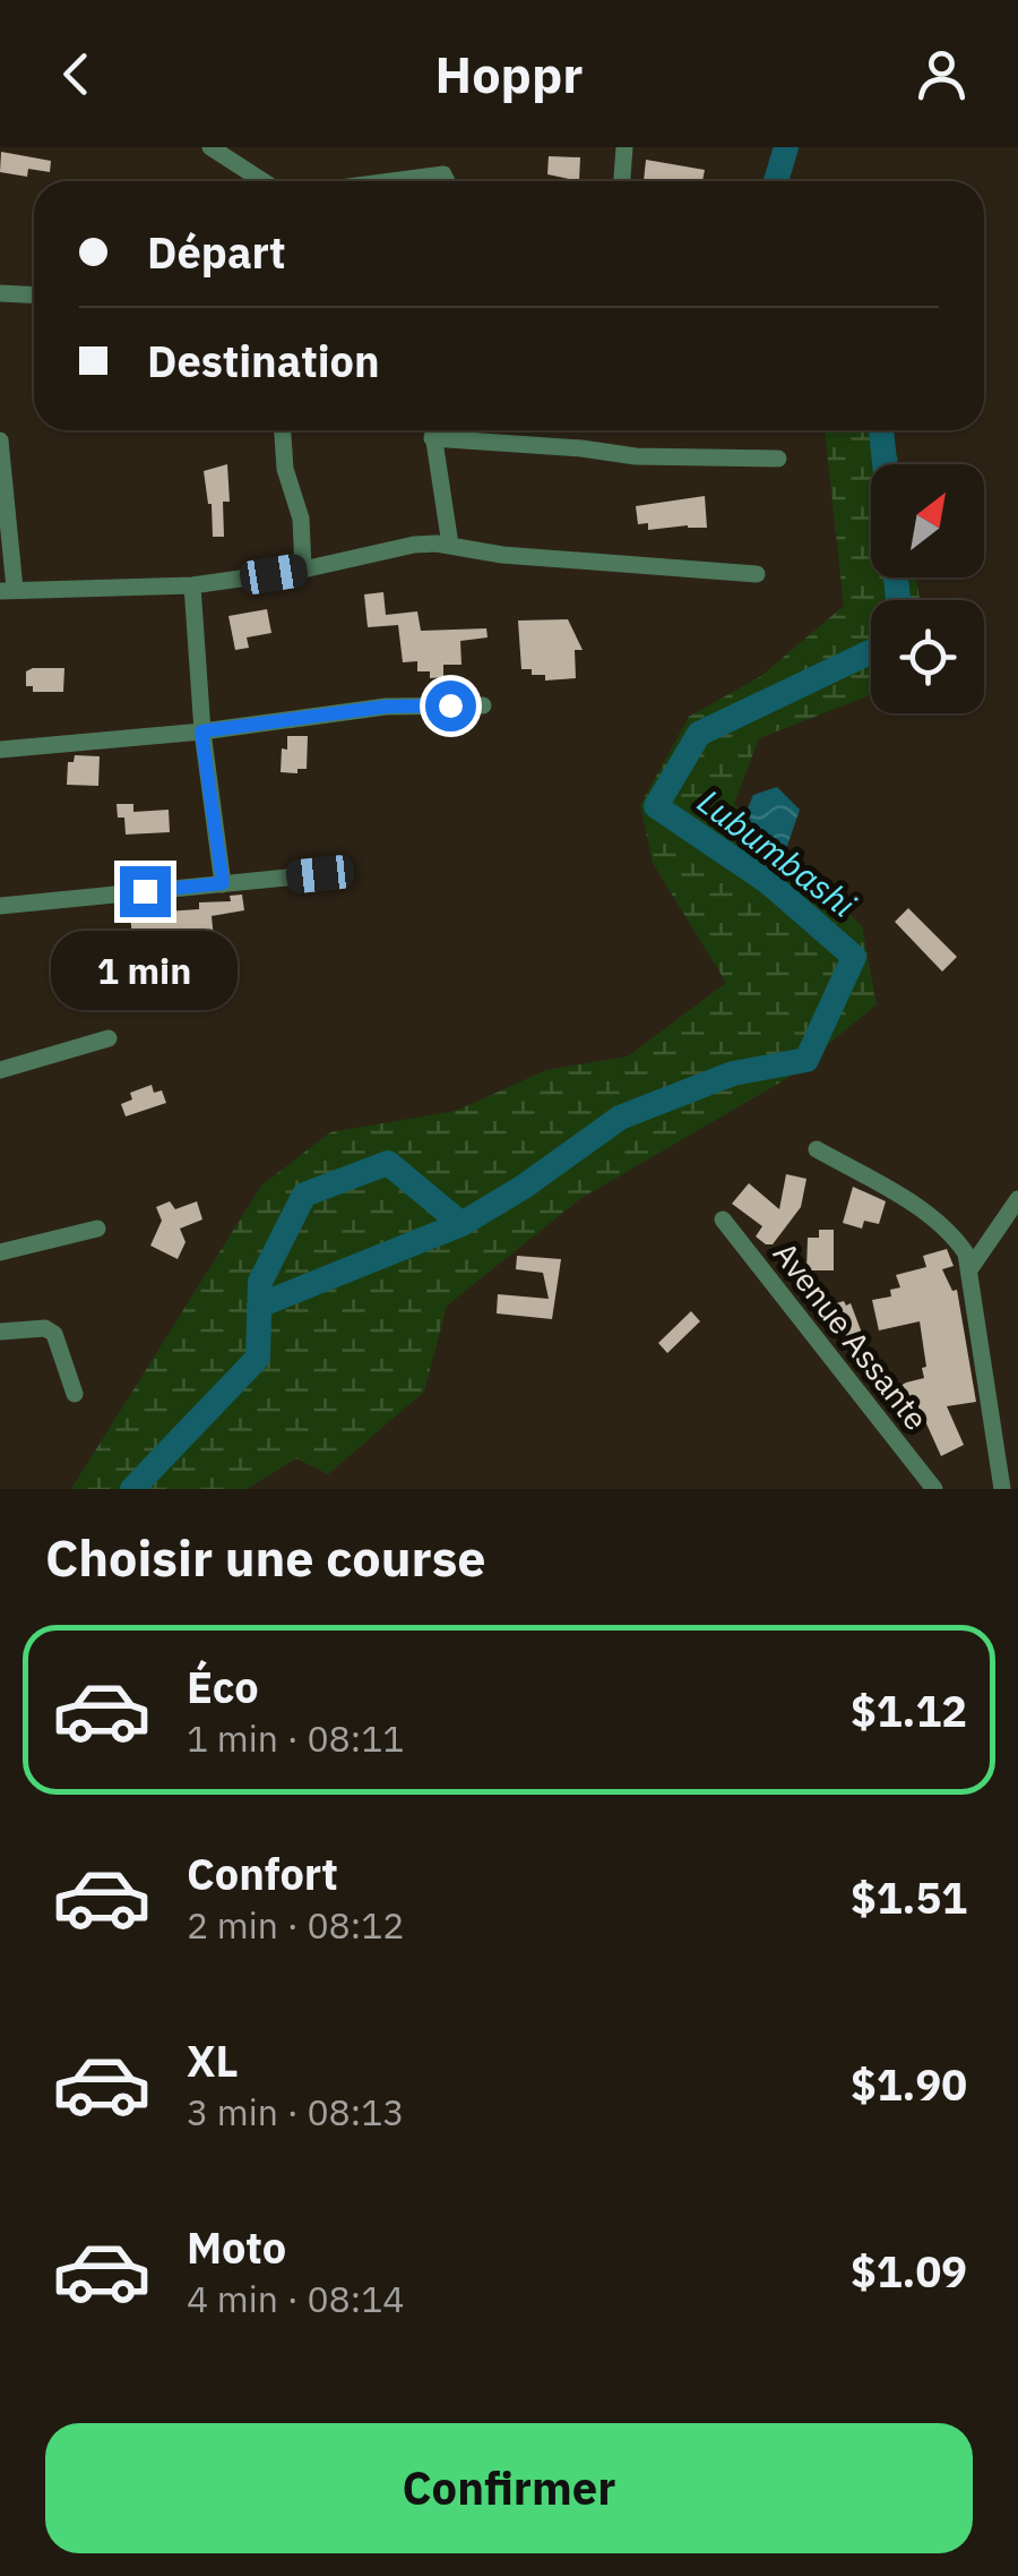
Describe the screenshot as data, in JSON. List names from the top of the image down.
{
  "streets": {
    "street": ["Avenue Assante"]
  },
  "water": ["Lubumbashi"],
  "north": "top right",
  "page": {
    "header": "Hoppr",
    "banner": ["Départ", "Destination"],
    "bubble": "1 min",
    "heading": "Choisir une course",
    "list": [
      {
        "name": "Éco",
        "note": "1 min · 08:11",
        "value": "$1.12"
      },
      {
        "name": "Confort",
        "note": "2 min · 08:12",
        "value": "$1.51"
      },
      {
        "name": "XL",
        "note": "3 min · 08:13",
        "value": "$1.90"
      },
      {
        "name": "Moto",
        "note": "4 min · 08:14",
        "value": "$1.09"
      }
    ],
    "buttons": "Confirmer"
  }
}
